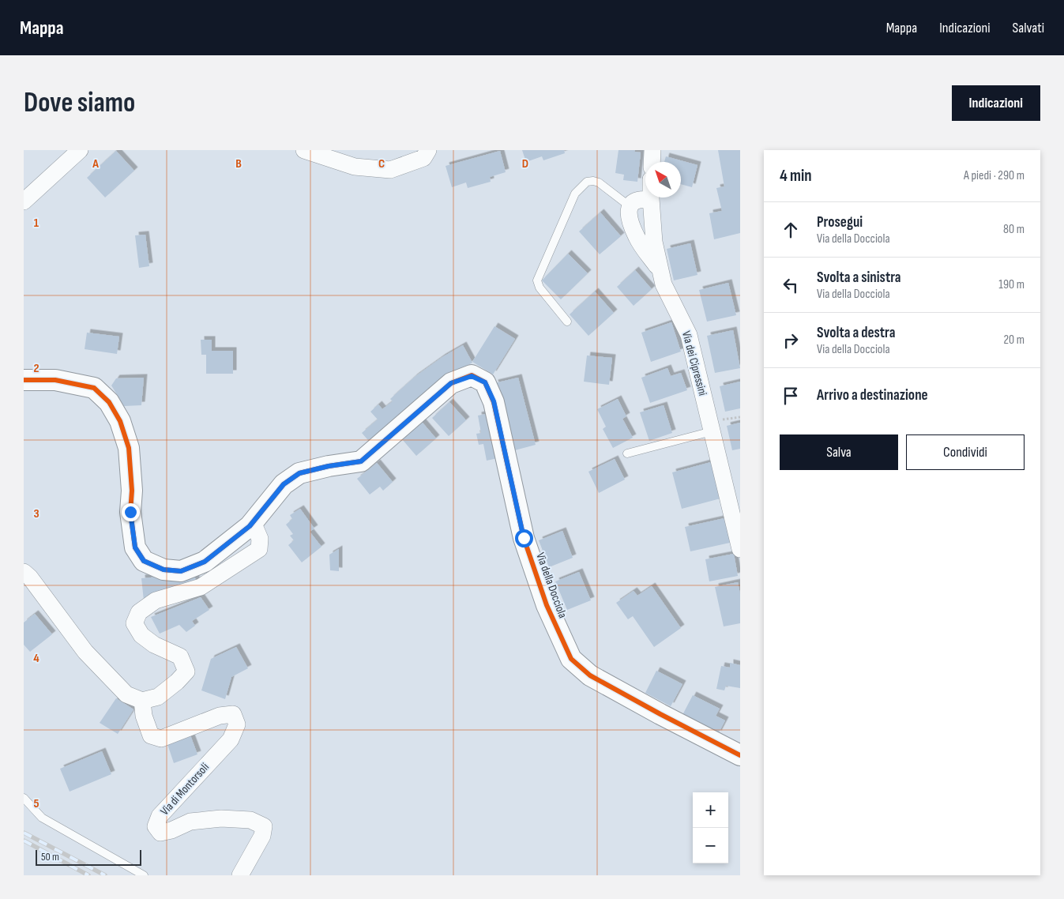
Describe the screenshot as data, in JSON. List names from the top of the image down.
{
  "streets": {
    "street": ["Via dei Cipressini", "Via della Docciola", "Via di Montorsoli"]
  },
  "scale_bar": "50 m",
  "north": "top left",
  "page": {
    "header": "Mappa",
    "nav": ["Mappa", "Indicazioni", "Salvati"],
    "buttons": [
      "Indicazioni",
      ["Salva", "Condividi"]
    ],
    "title": "Dove siamo",
    "heading": ["4 min", "A piedi · 290 m"],
    "list": [
      ["Prosegui", "Via della Docciola", "80 m"],
      ["Svolta a sinistra", "Via della Docciola", "190 m"],
      ["Svolta a destra", "Via della Docciola", "20 m"],
      "Arrivo a destinazione"
    ],
    "map_buttons": ["+", "−"],
    "scale": "50 m"
  },
  "grid": {
    "columns": [
      "A",
      "B",
      "C",
      "D"
    ],
    "rows": [
      "1",
      "2",
      "3",
      "4",
      "5"
    ]
  }
}
